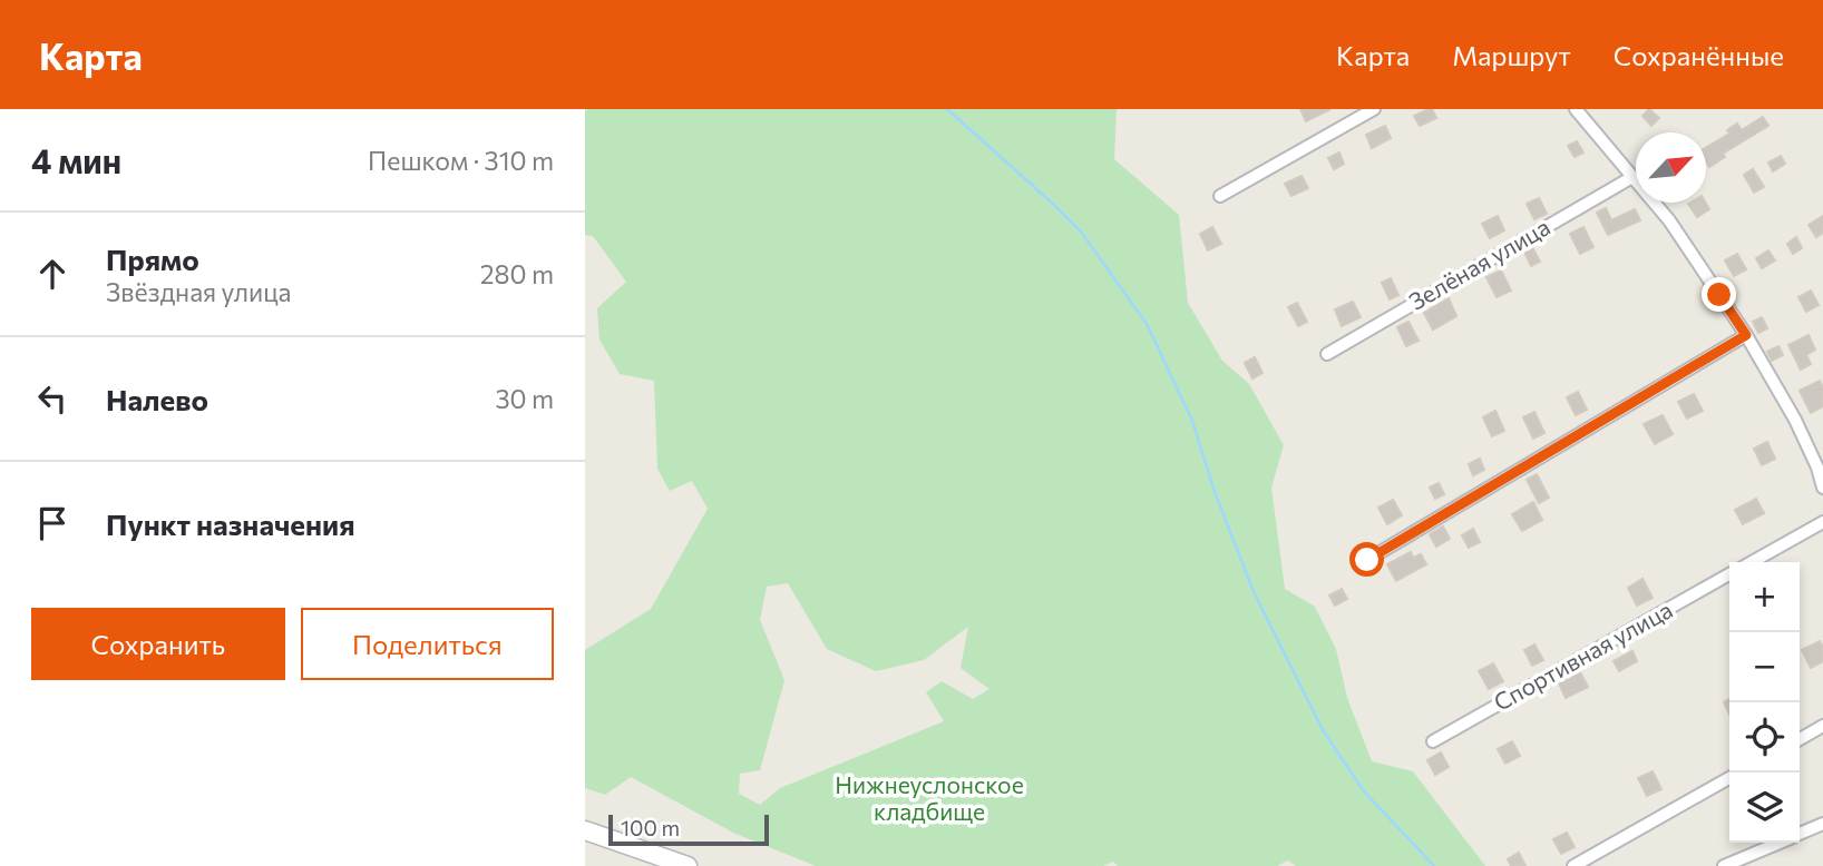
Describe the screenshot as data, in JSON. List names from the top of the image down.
{
  "streets": {
    "street": ["Зелёная улица", "Спортивная улица"]
  },
  "parks": ["Нижнеуслонское кладбище"],
  "scale_bar": "100 m",
  "north": "top right",
  "page": {
    "header": "Карта",
    "nav": ["Карта", "Маршрут", "Сохранённые"],
    "heading": ["4 мин", "Пешком · 310 m"],
    "list": [
      ["Прямо", "Звёздная улица", "280 m"],
      ["Налево", "30 m"],
      "Пункт назначения"
    ],
    "map_buttons": ["+", "−"],
    "buttons": ["Сохранить", "Поделиться"],
    "scale": "100 m"
  }
}
